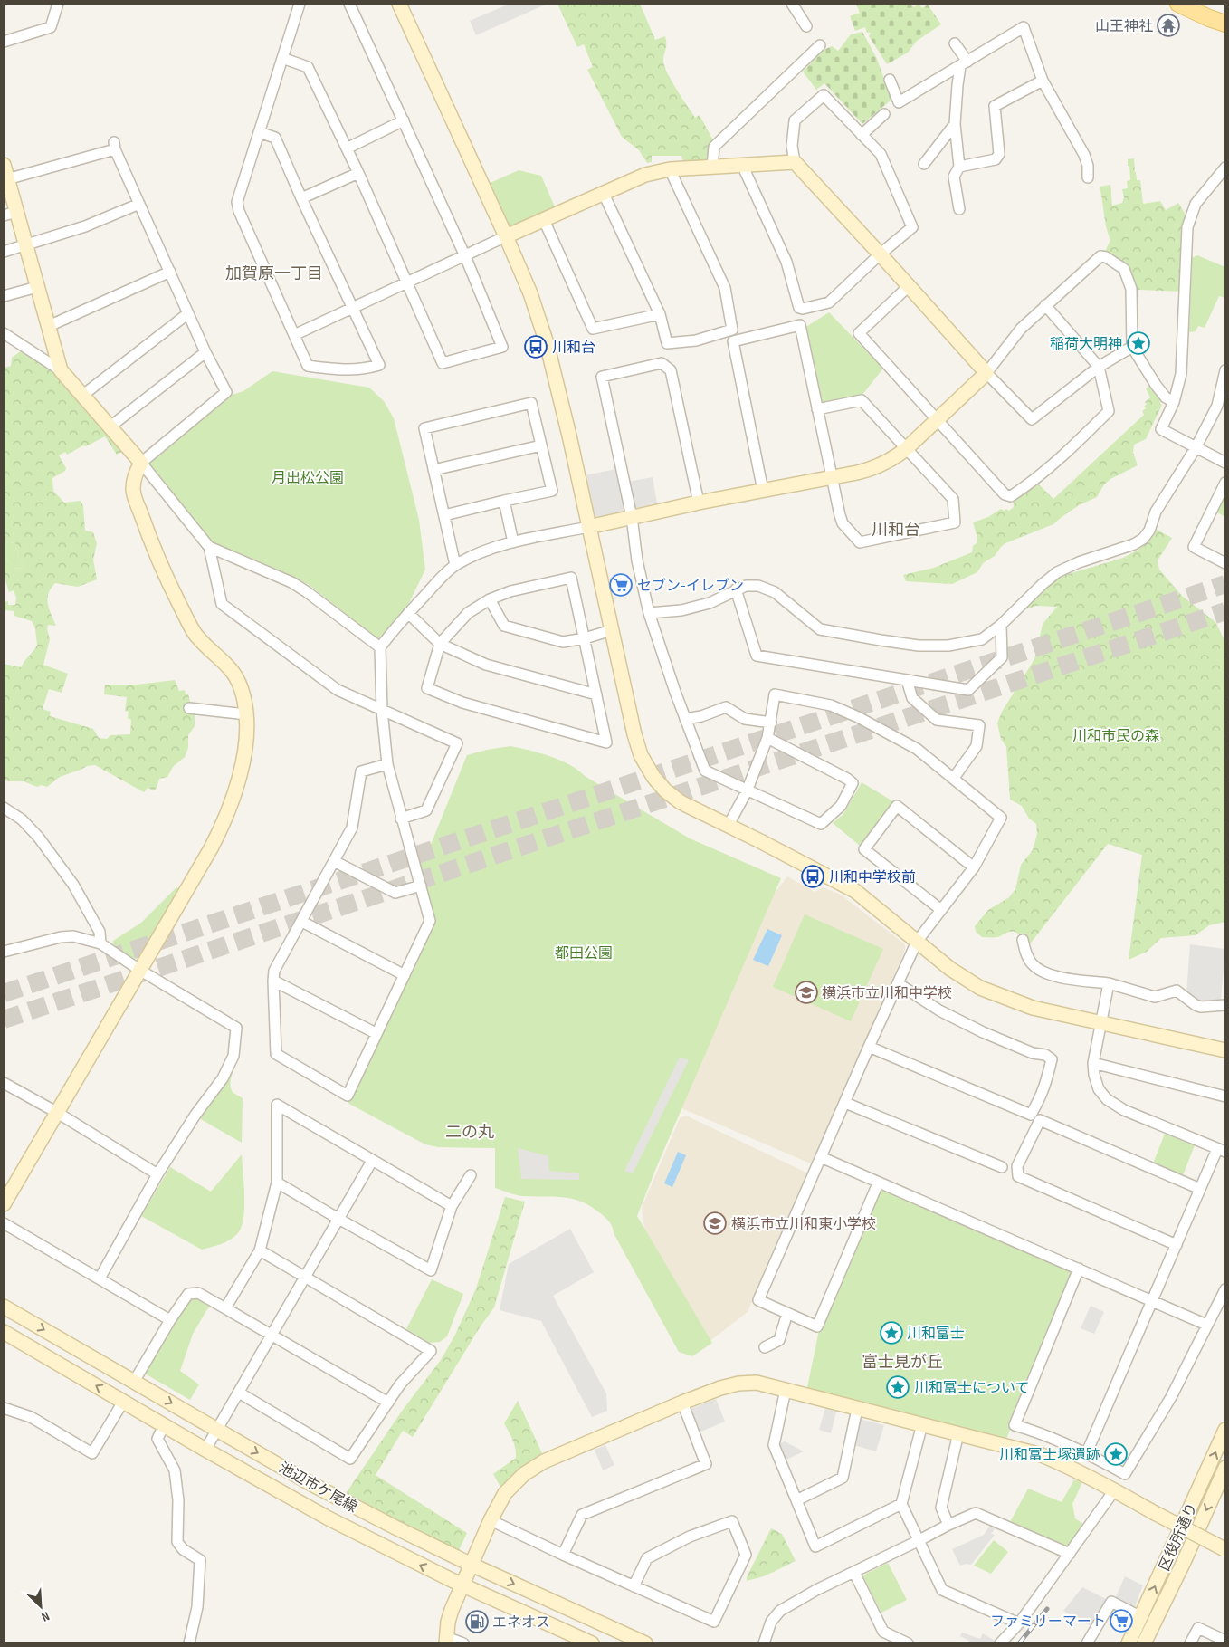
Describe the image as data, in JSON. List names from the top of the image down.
{
  "streets": {
    "street": ["池辺市ケ尾線", "区役所通り"]
  },
  "districts": [
    "加賀原一丁目",
    "川和台",
    "二の丸",
    "富士見が丘"
  ],
  "parks": ["月出松公園", "川和市民の森", "都田公園"],
  "places": {
    "temple": ["山王神社"],
    "place": [
      "稲荷大明神",
      "川和富士",
      "川和富士について",
      "川和富士塚遺跡"
    ],
    "bus stop": ["川和台", "川和中学校前"],
    "supermarket": ["セブン-イレブン", "ファミリーマート"],
    "school or university": ["横浜市立川和中学校", "横浜市立川和東小学校"],
    "fuel station": ["エネオス"]
  },
  "north": "bottom right"
}
